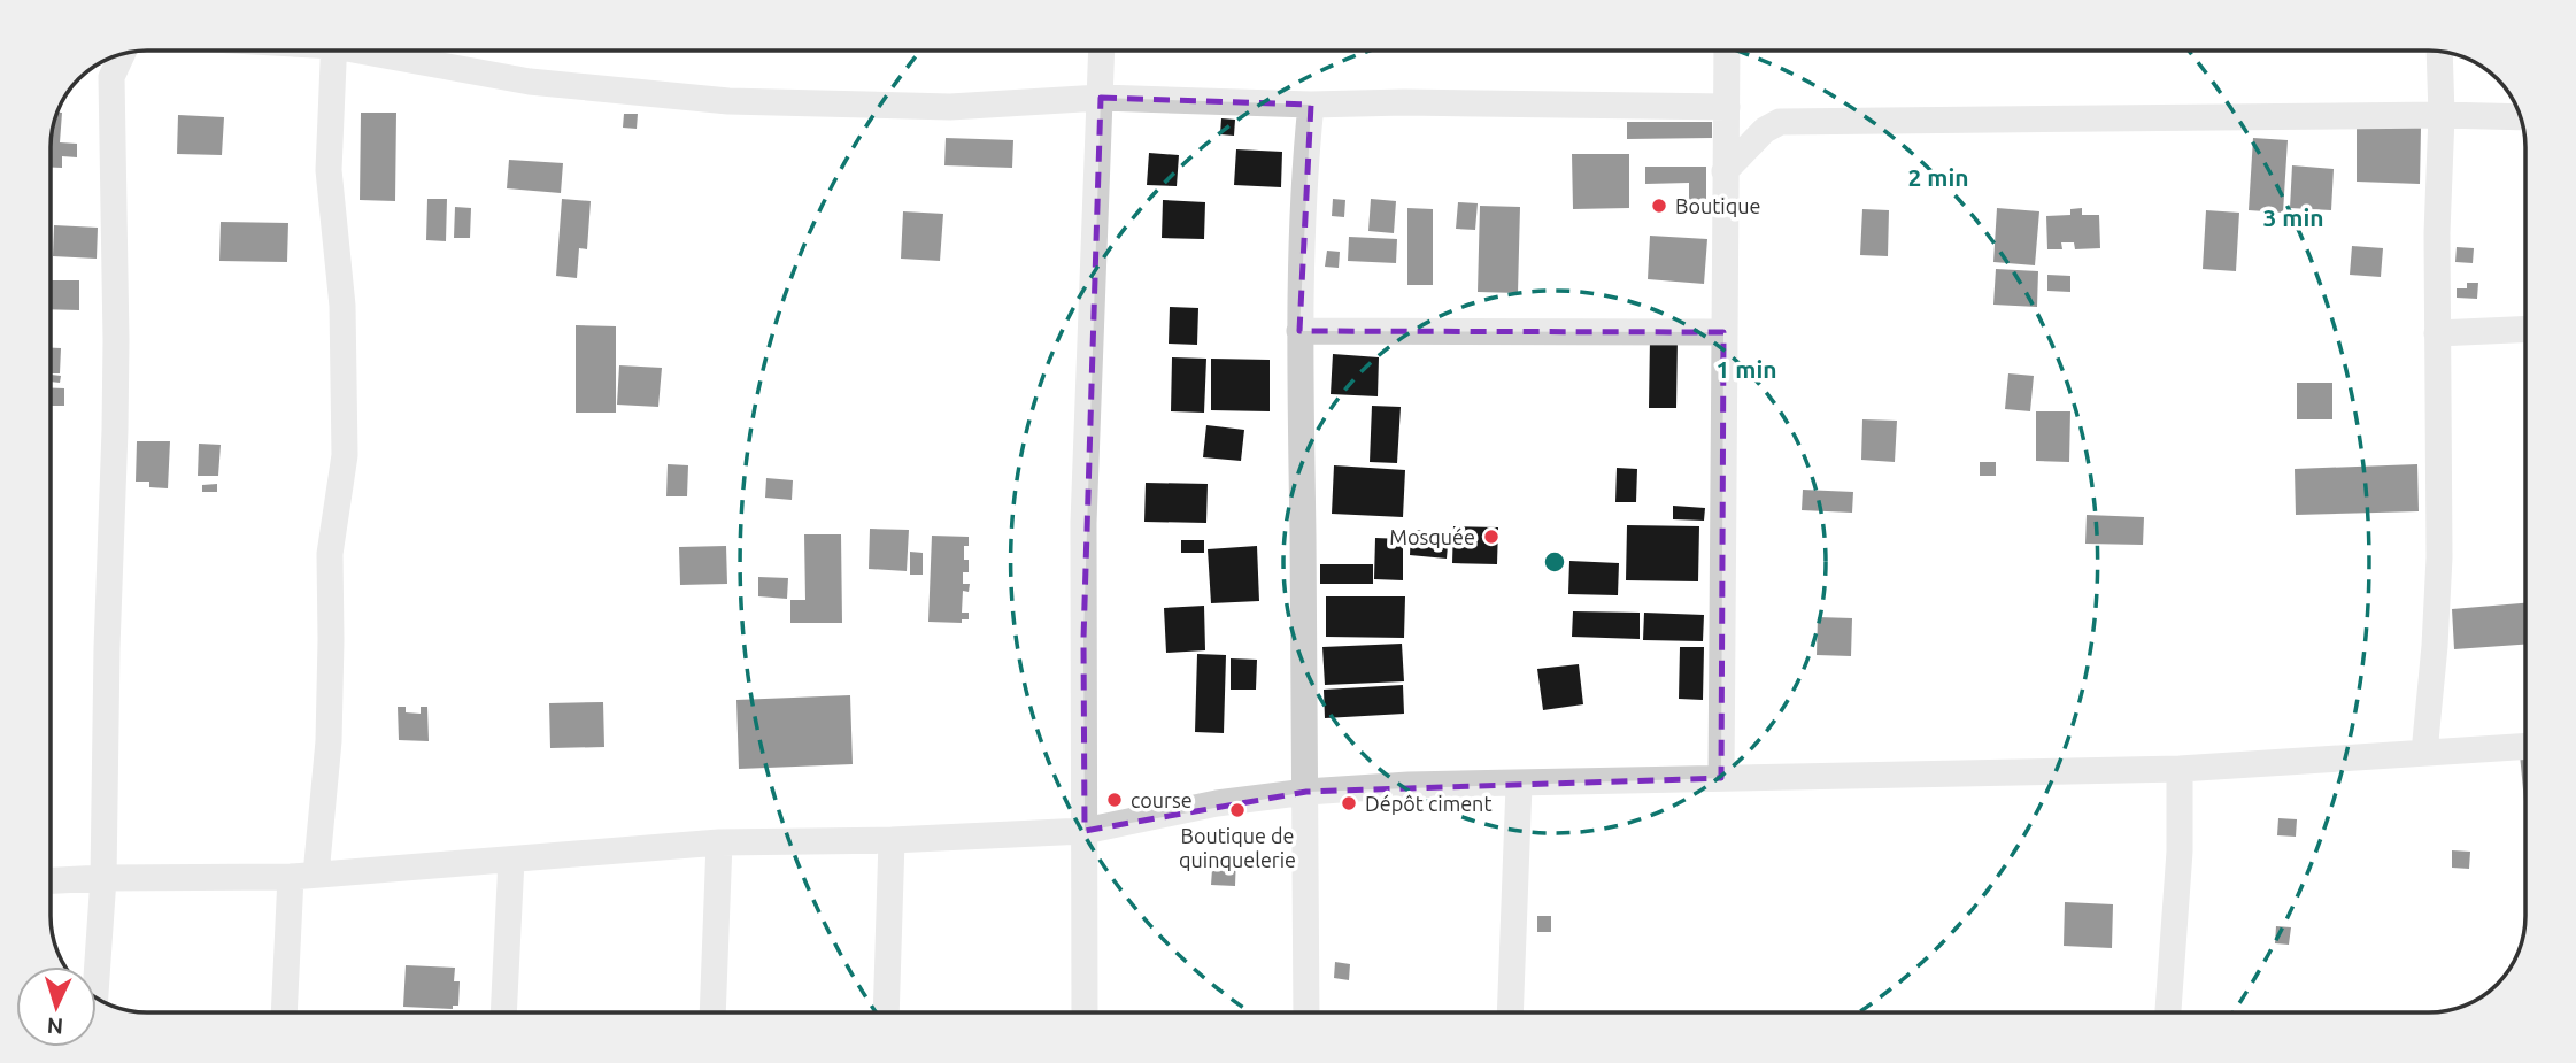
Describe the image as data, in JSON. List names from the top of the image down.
{
  "places": [
    "Boutique",
    "Mosquée",
    "course",
    "Dépôt ciment",
    "Boutique de quinquelerie"
  ],
  "north": "bottom",
  "rings": ["2 min", "3 min", "1 min"]
}
